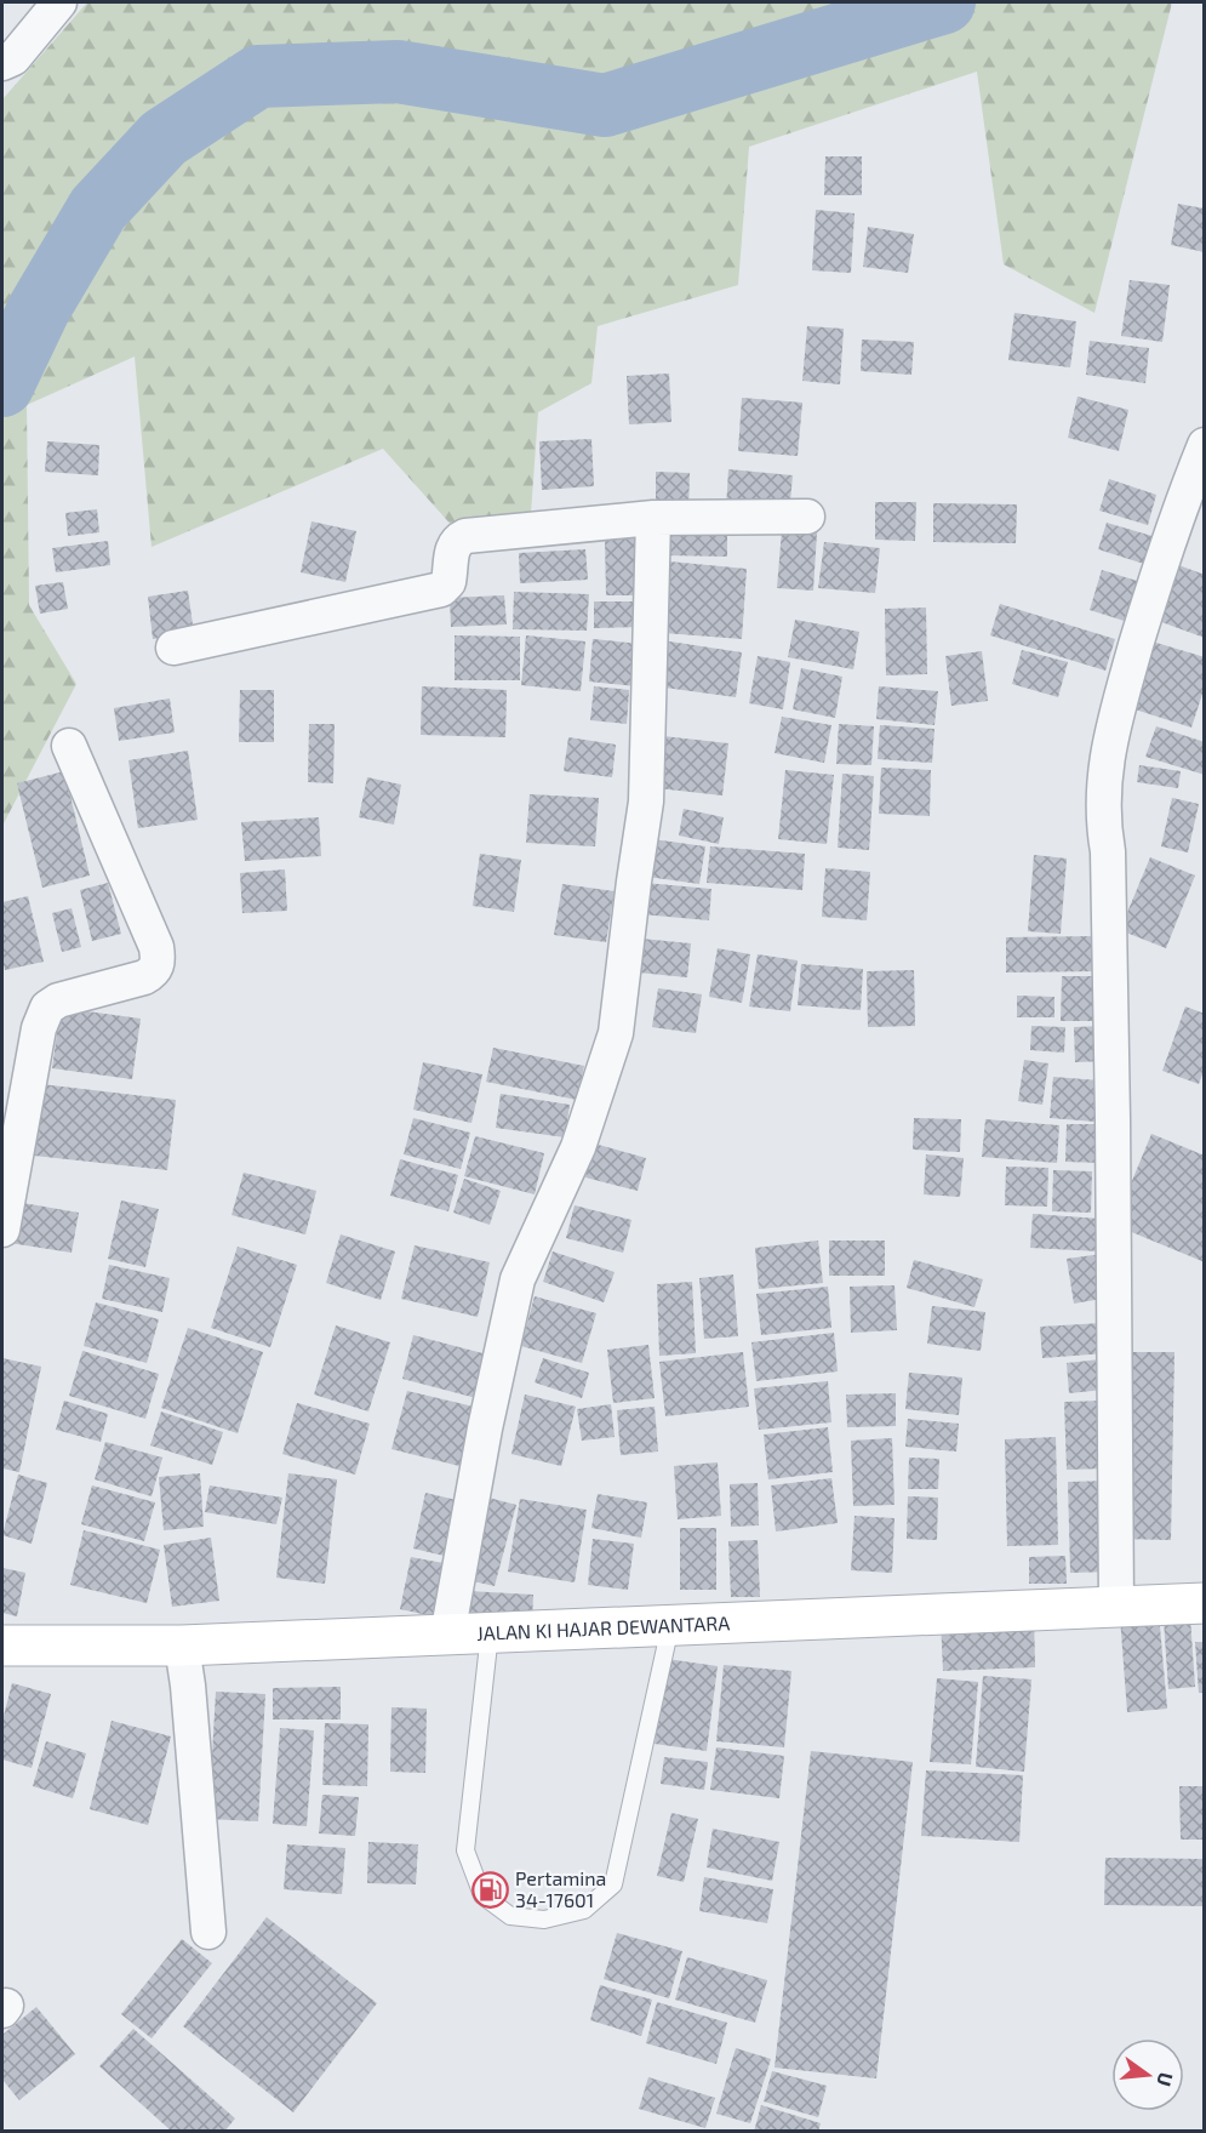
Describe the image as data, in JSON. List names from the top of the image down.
{
  "streets": {
    "main road": ["JALAN KI HAJAR DEWANTARA"]
  },
  "places": {
    "fuel station": ["Pertamina 34-17601"]
  },
  "north": "right"
}
